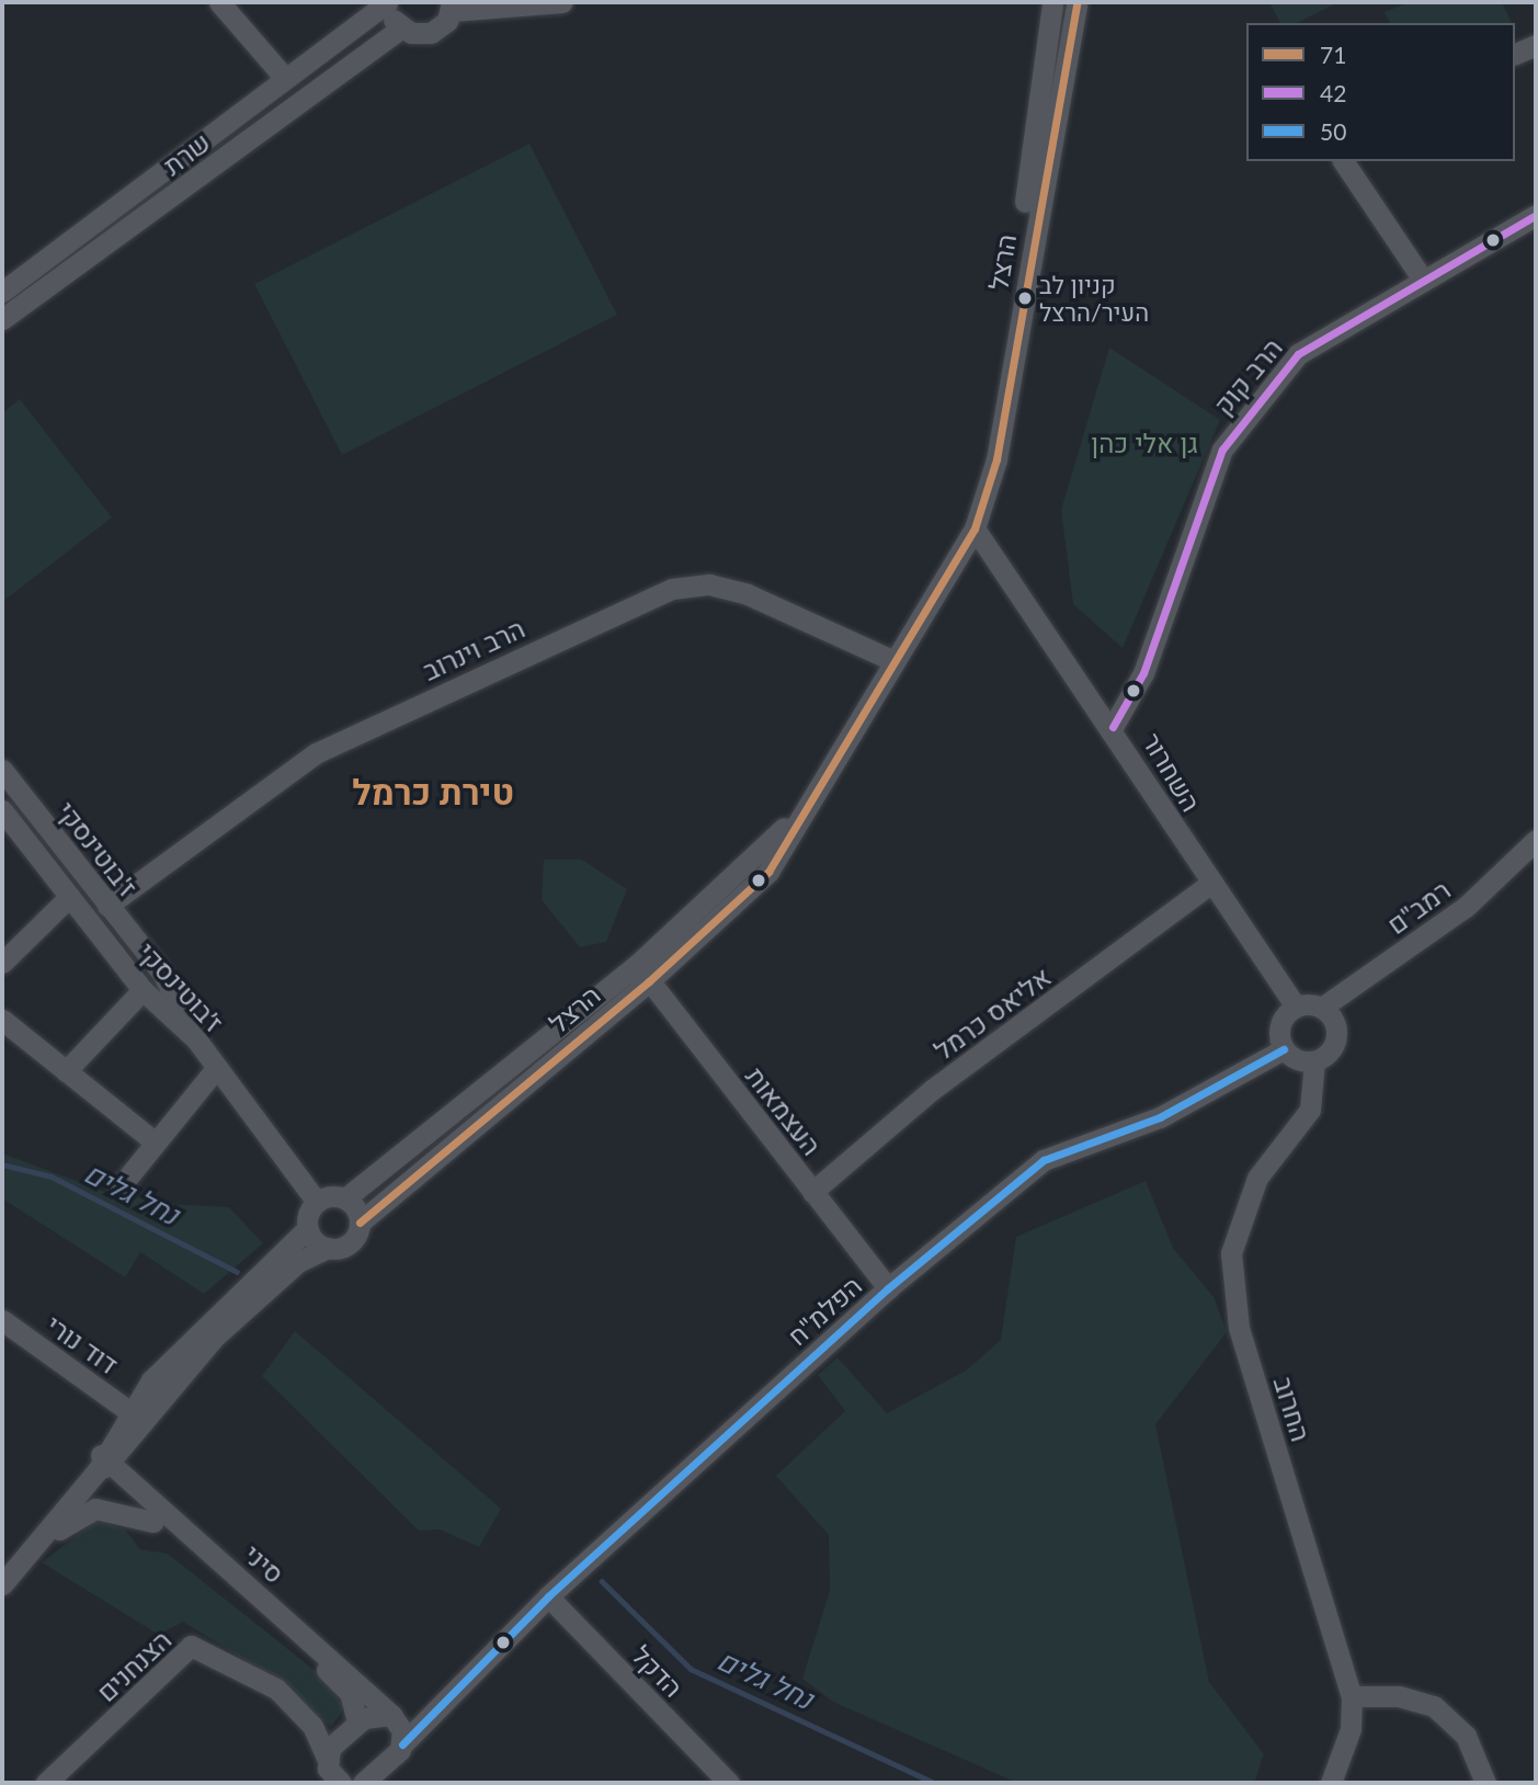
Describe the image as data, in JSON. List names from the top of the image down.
{
  "streets": {
    "street": [
      "שרת",
      "הרצל",
      "הרב קוק",
      "הרב וינרוב",
      "השחרור",
      "ז'בוטינסקי",
      "רמב\"ם",
      "ז׳בוטינסקי",
      "אליאס כרמל",
      "העצמאות",
      "הפלמ\"ח",
      "דוד נורי",
      "החרוב",
      "סיני",
      "הצנחנים",
      "הדקל"
    ]
  },
  "crossings": [
    ["הרצל", "הרב וינרוב"],
    ["הרצל", "השחרור"],
    ["הרצל", "ז׳בוטינסקי"],
    ["הרצל", "העצמאות"],
    ["הרב קוק", "השחרור"],
    ["הרב וינרוב", "ז'בוטינסקי"],
    ["השחרור", "רמב\"ם"],
    ["השחרור", "אליאס כרמל"],
    ["השחרור", "הפלמ\"ח"],
    ["השחרור", "החרוב"],
    ["ז'בוטינסקי", "ז׳בוטינסקי"],
    ["רמב\"ם", "הפלמ\"ח"],
    ["רמב\"ם", "החרוב"],
    ["אליאס כרמל", "העצמאות"],
    ["העצמאות", "הפלמ\"ח"],
    ["הפלמ\"ח", "החרוב"],
    ["הפלמ\"ח", "סיני"],
    ["הפלמ\"ח", "הדקל"]
  ],
  "districts": ["טירת כרמל"],
  "water": ["נחל גלים"],
  "parks": ["גן אלי כהן"],
  "places": ["קניון לב העיר/הרצל"],
  "lines": ["transit line 71", "transit line 42", "transit line 50"],
  "legend": ["71", "42", "50"]
}
